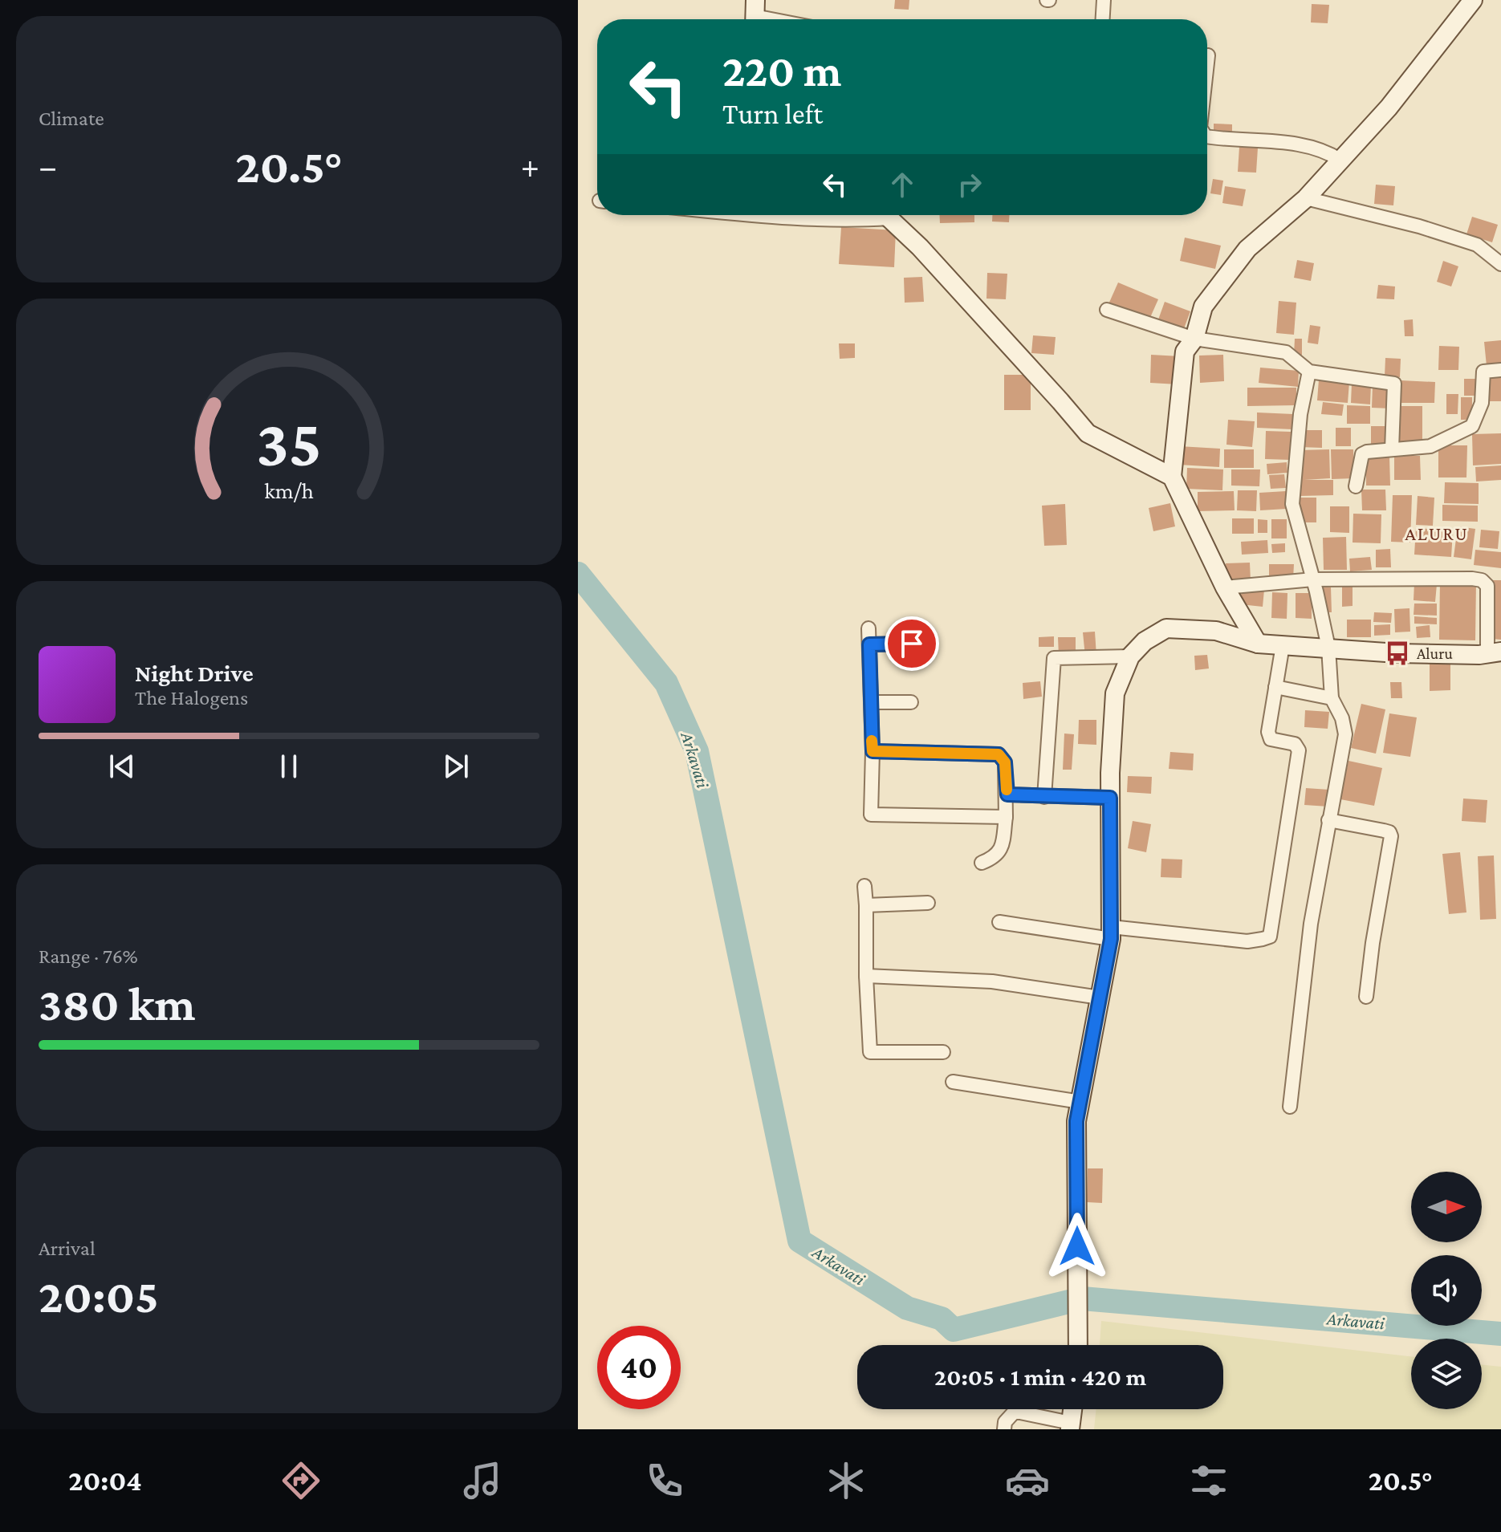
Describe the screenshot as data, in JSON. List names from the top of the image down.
{
  "districts": ["ALURU"],
  "water": ["Arkavati"],
  "places": {
    "bus stop": ["Aluru"]
  },
  "north": "right",
  "page": {
    "tile": [
      "Climate",
      ["Range · 76%", "380 km"],
      ["Arrival", "20:05"]
    ],
    "turn": ["220 m", "Turn left"],
    "heat": ["−", "20.5°", "+"],
    "song": ["Night Drive", "The Halogens"],
    "limit": "40",
    "trip": "20:05 · 1 min · 420 m",
    "tabs": ["20:04", "20.5°"],
    "gauge": ["35", "km/h"]
  }
}
